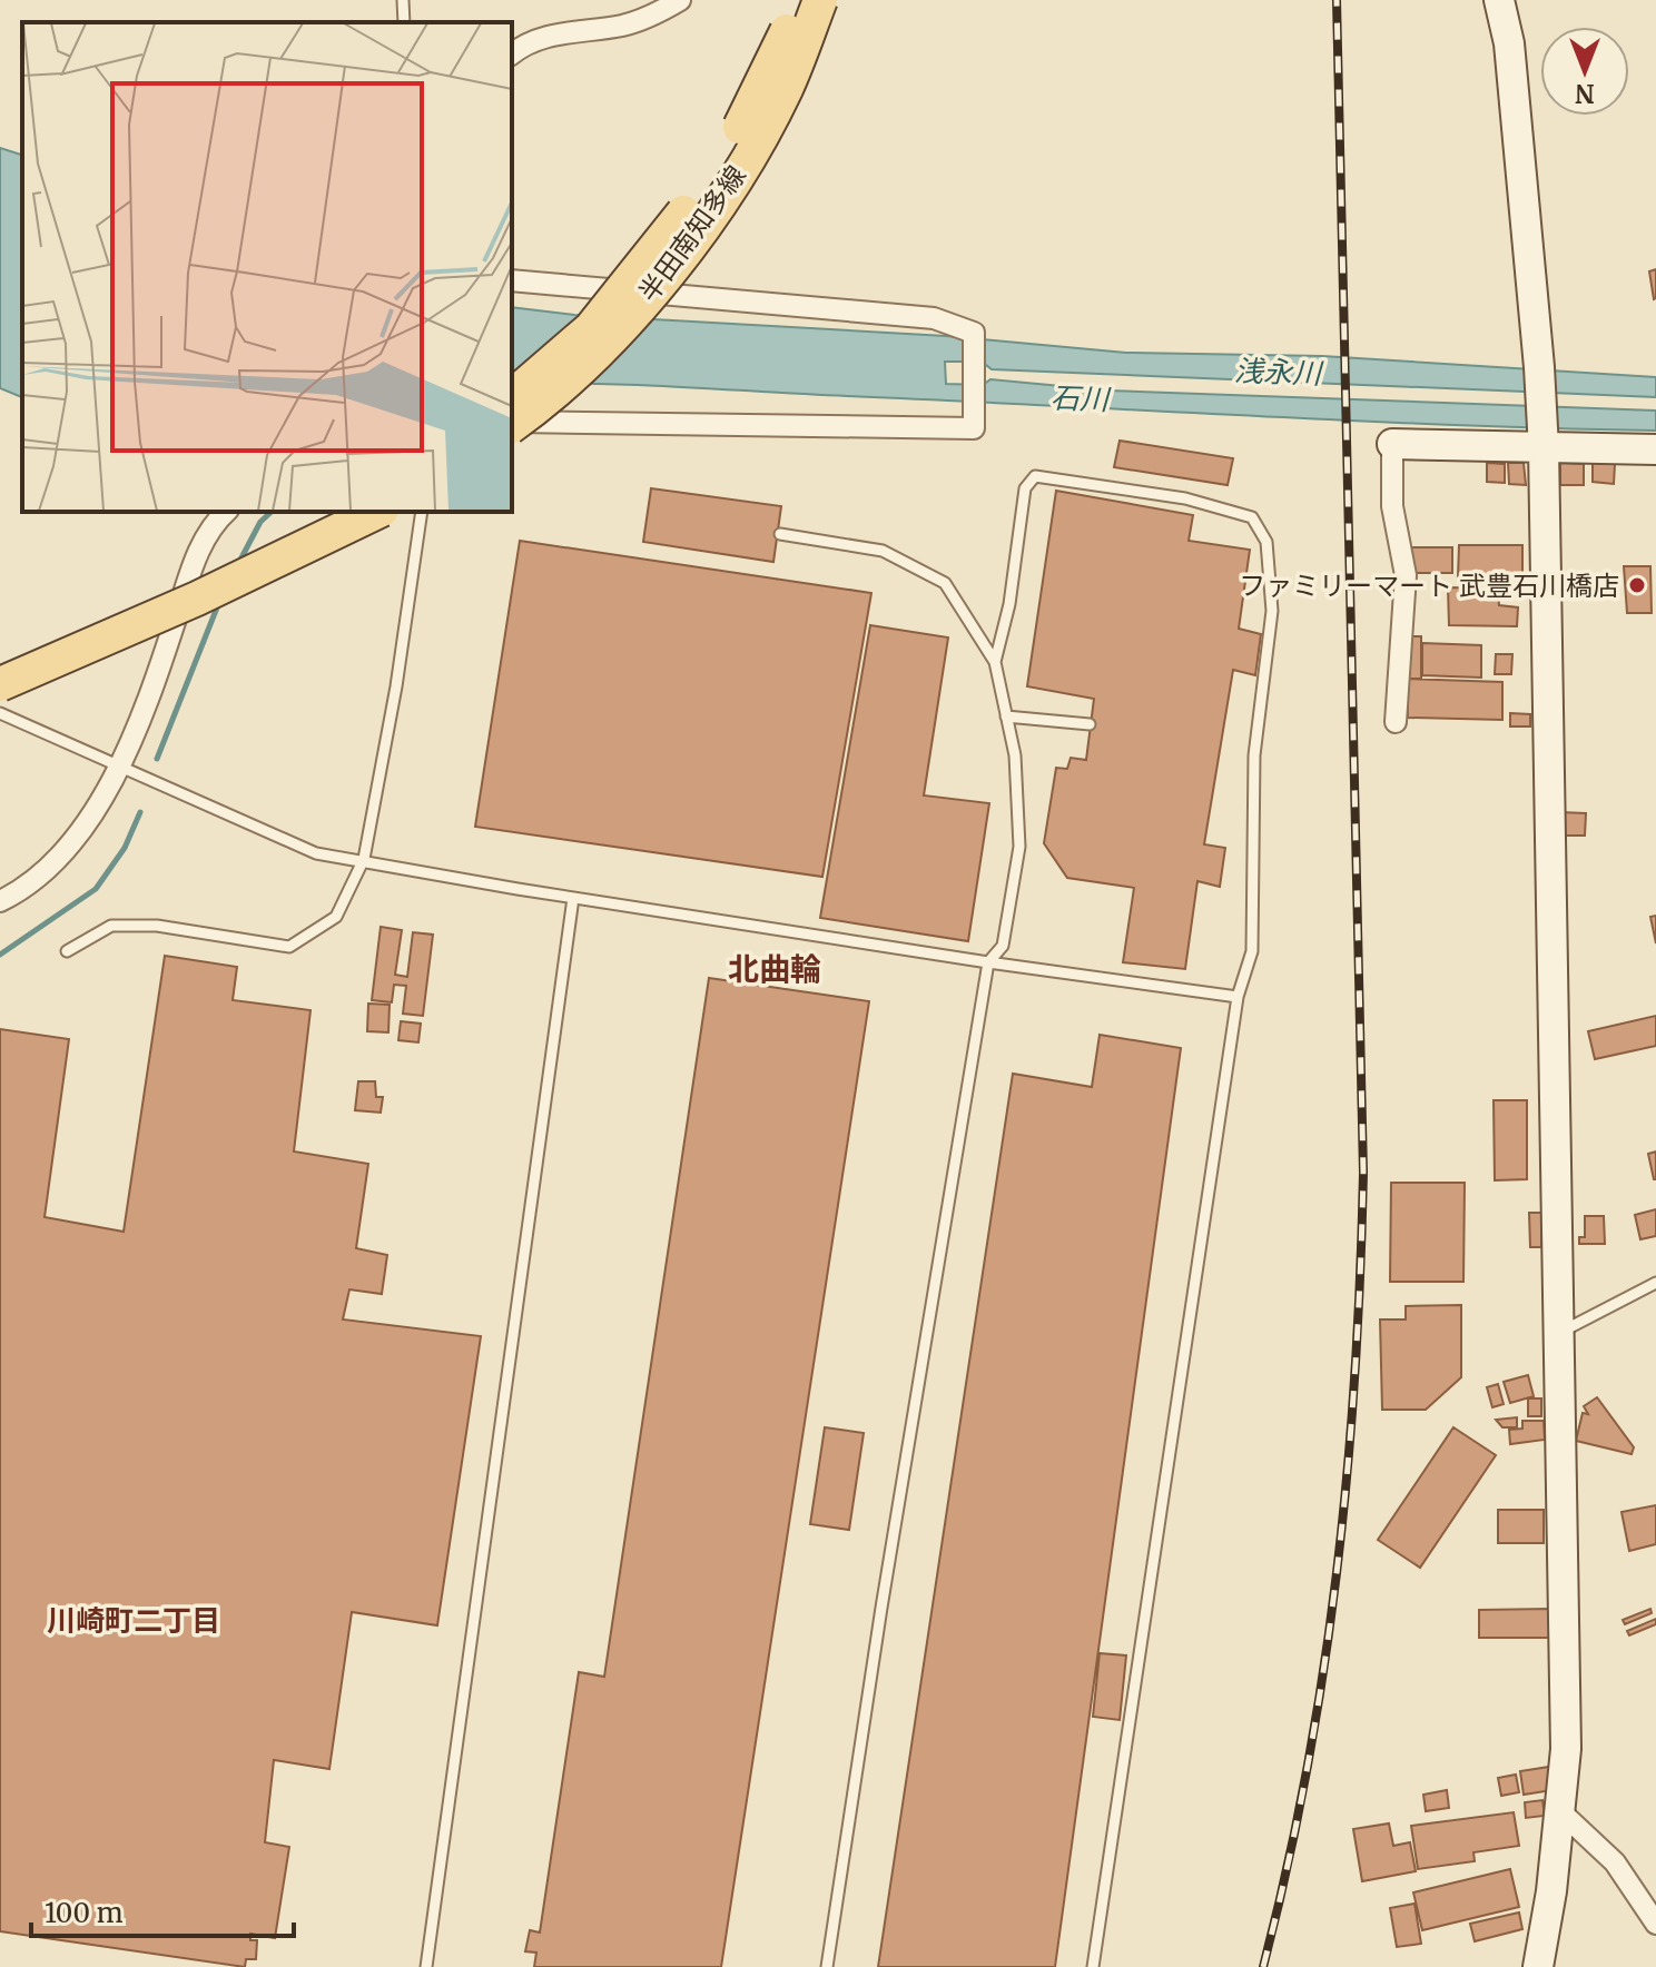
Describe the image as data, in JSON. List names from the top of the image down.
{
  "streets": {
    "main road": ["半田南知多線"]
  },
  "districts": ["北曲輪", "川崎町二丁目"],
  "water": ["浅永川", "石川"],
  "places": ["ファミリーマート 武豊石川橋店"],
  "scale_bar": "100 m",
  "north": "bottom"
}
